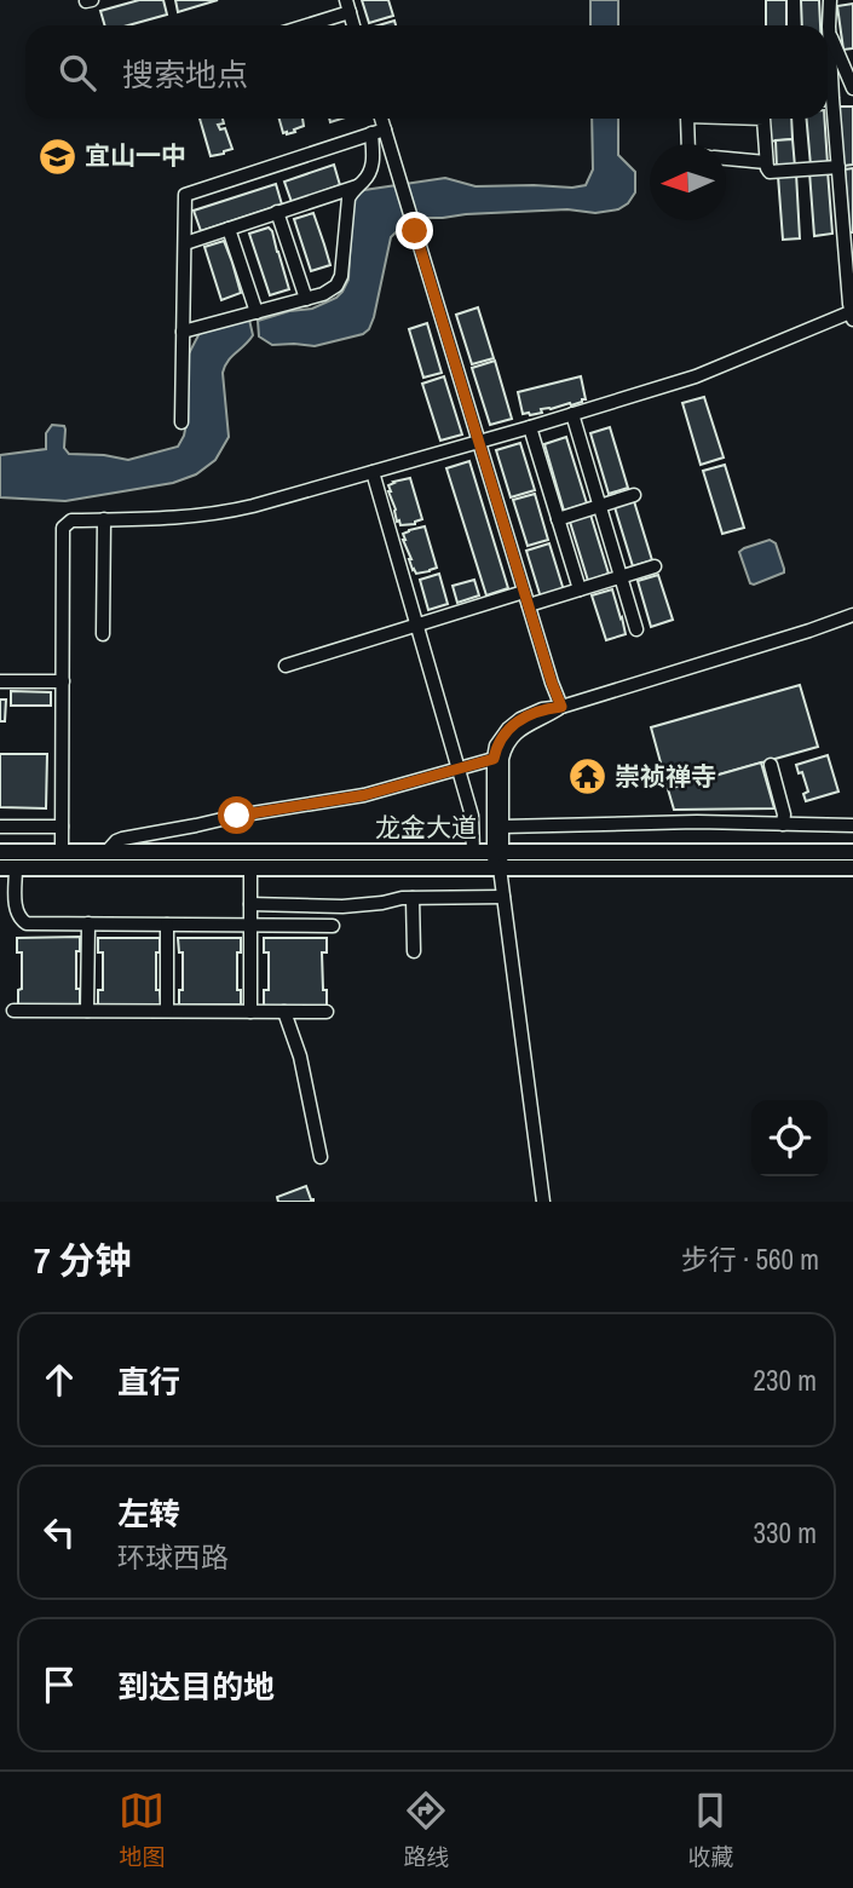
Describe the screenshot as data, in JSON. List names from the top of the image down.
{
  "streets": {
    "main road": ["龙金大道"]
  },
  "places": {
    "school or university": ["宜山一中"],
    "temple": ["崇祯禅寺"]
  },
  "north": "left",
  "page": {
    "search": "搜索地点",
    "heading": ["7 分钟", "步行 · 560 m"],
    "list": [
      ["直行", "230 m"],
      ["左转", "环球西路", "330 m"],
      "到达目的地"
    ],
    "nav": ["地图", "路线", "收藏"]
  }
}
